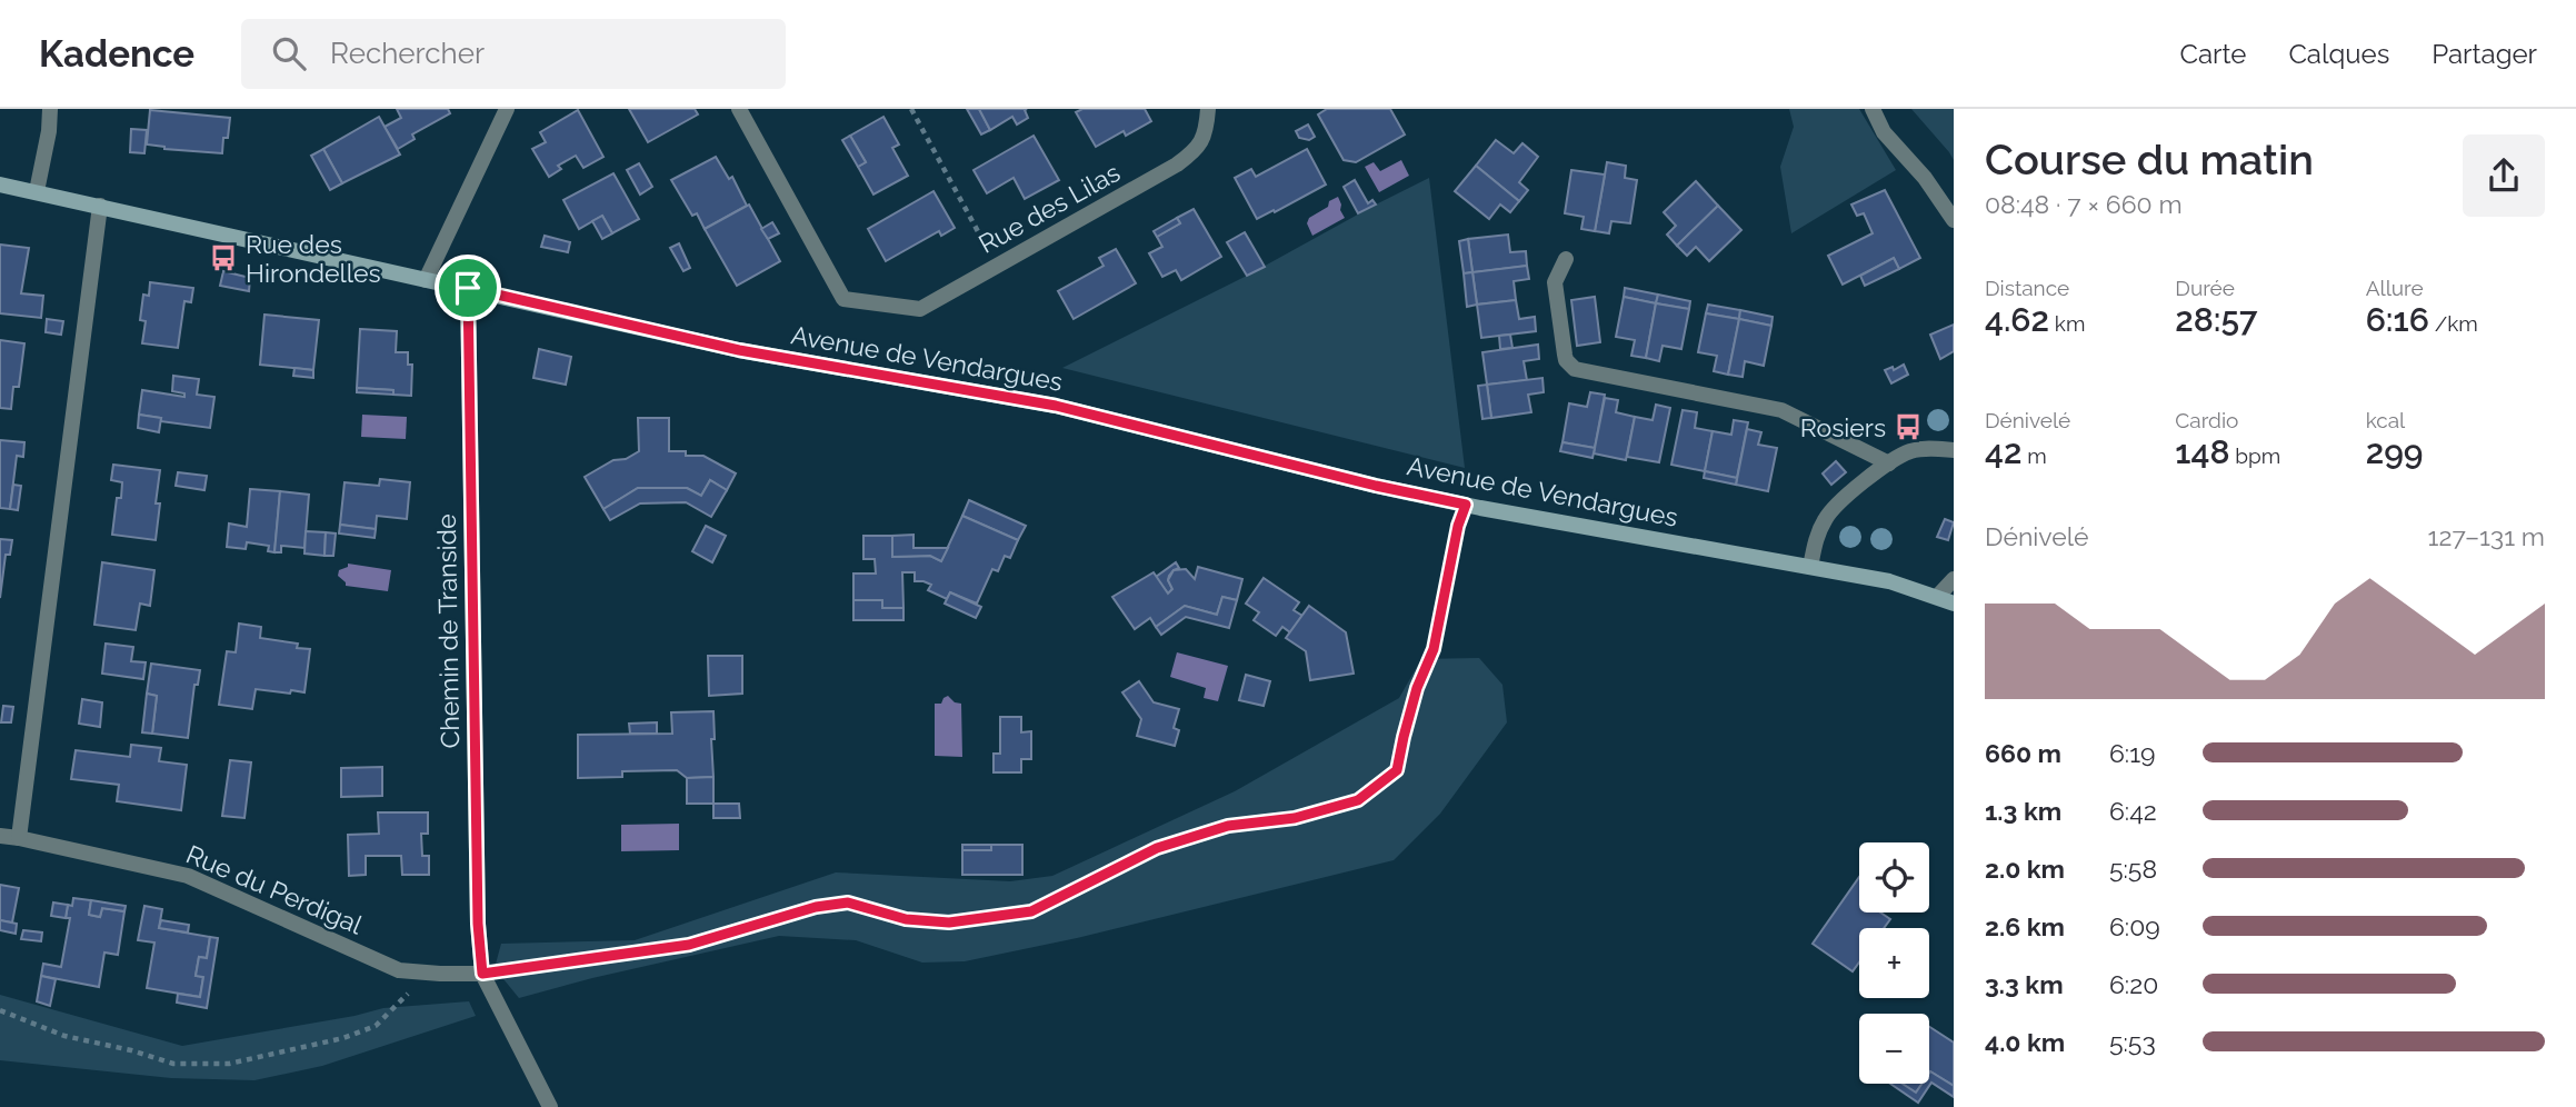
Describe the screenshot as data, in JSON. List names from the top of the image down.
{
  "streets": {
    "street": [
      "Rue des Lilas",
      "Avenue de Vendargues",
      "Chemin de Transide",
      "Rue du Perdigal"
    ]
  },
  "crossings": [
    ["Avenue de Vendargues", "Chemin de Transide"],
    ["Chemin de Transide", "Rue du Perdigal"]
  ],
  "places": {
    "bus stop": ["Rue des Hirondelles", "Rosiers"]
  },
  "page": {
    "header": "Kadence",
    "search": "Rechercher",
    "nav": ["Carte", "Calques", "Partager"],
    "heading": ["Course du matin", "08:48 · 7 × 660 m"],
    "stats": [
      ["Distance", "4.62 km"],
      ["Durée", "28:57"],
      ["Allure", "6:16 /km"],
      ["Dénivelé", "42 m"],
      ["Cardio", "148 bpm"],
      ["kcal", "299"]
    ],
    "chart": ["Dénivelé", "127–131 m"],
    "list": [
      {
        "name": "660 m",
        "note": "6:19"
      },
      {
        "name": "1.3 km",
        "note": "6:42"
      },
      {
        "name": "2.0 km",
        "note": "5:58"
      },
      {
        "name": "2.6 km",
        "note": "6:09"
      },
      {
        "name": "3.3 km",
        "note": "6:20"
      },
      {
        "name": "4.0 km",
        "note": "5:53"
      }
    ],
    "map_buttons": ["+", "−"]
  }
}
